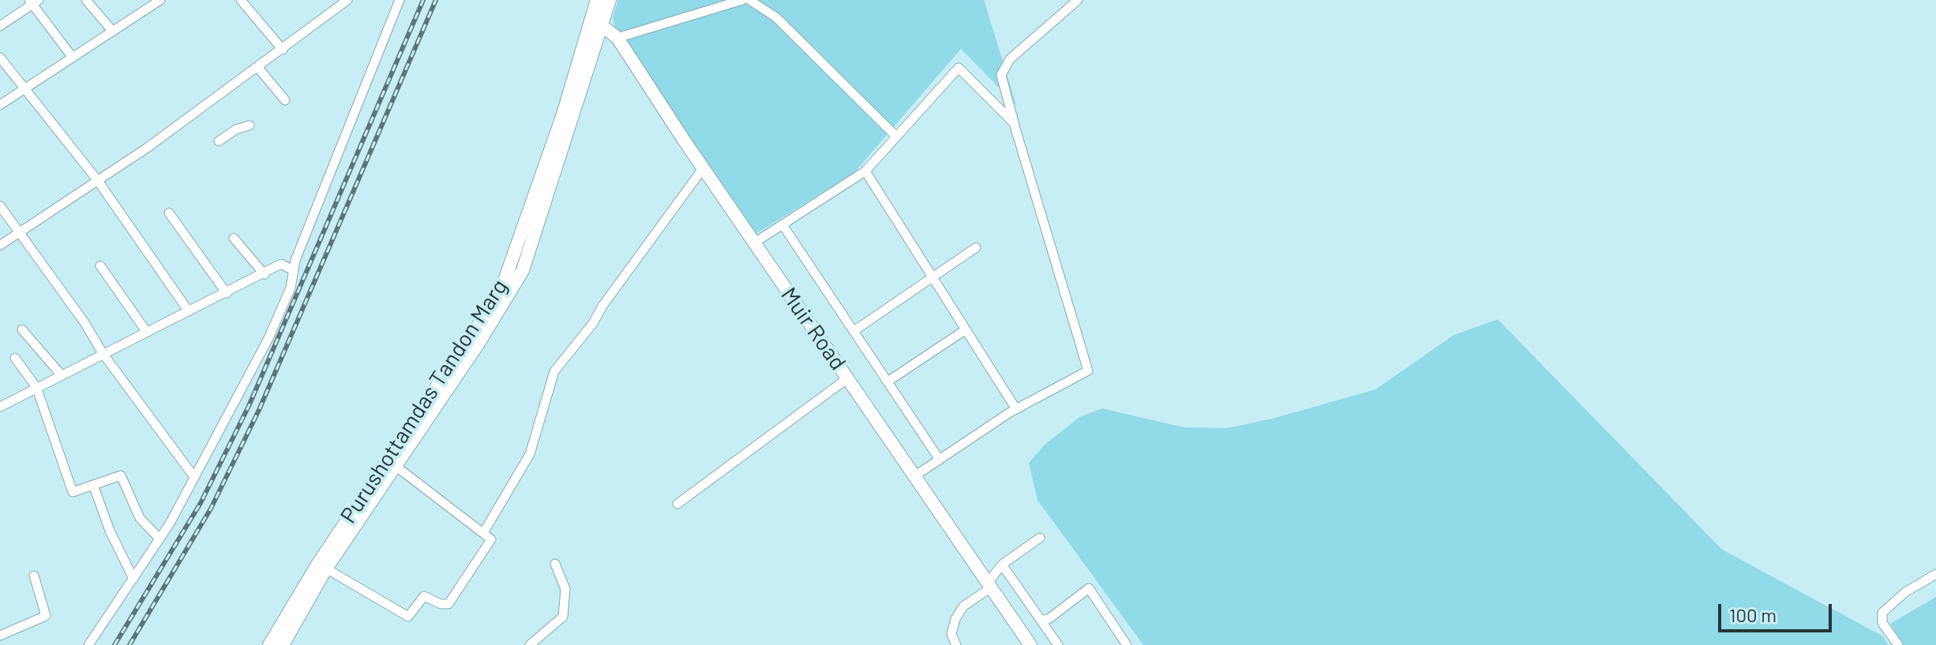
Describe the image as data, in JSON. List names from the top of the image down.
{
  "streets": {
    "main road": ["Muir Road", "Purushottamdas Tandon Marg"]
  },
  "crossings": [
    ["Muir Road", "Purushottamdas Tandon Marg"]
  ],
  "scale_bar": "100 m"
}
